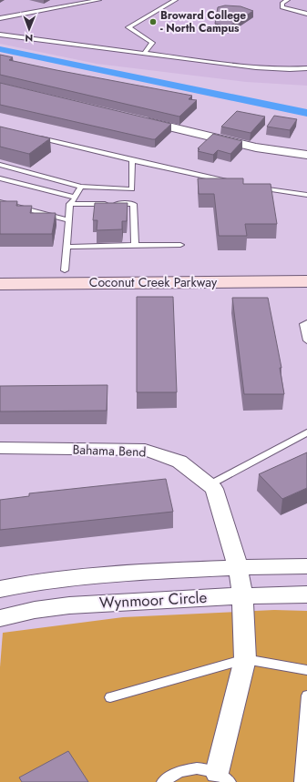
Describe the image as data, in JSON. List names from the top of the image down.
{
  "streets": {
    "main road": ["Coconut Creek Parkway"],
    "street": ["Bahama Bend", "Wynmoor Circle"]
  },
  "crossings": [
    ["Bahama Bend", "Wynmoor Circle"]
  ],
  "places": ["Broward College - North Campus"],
  "north": "bottom"
}
